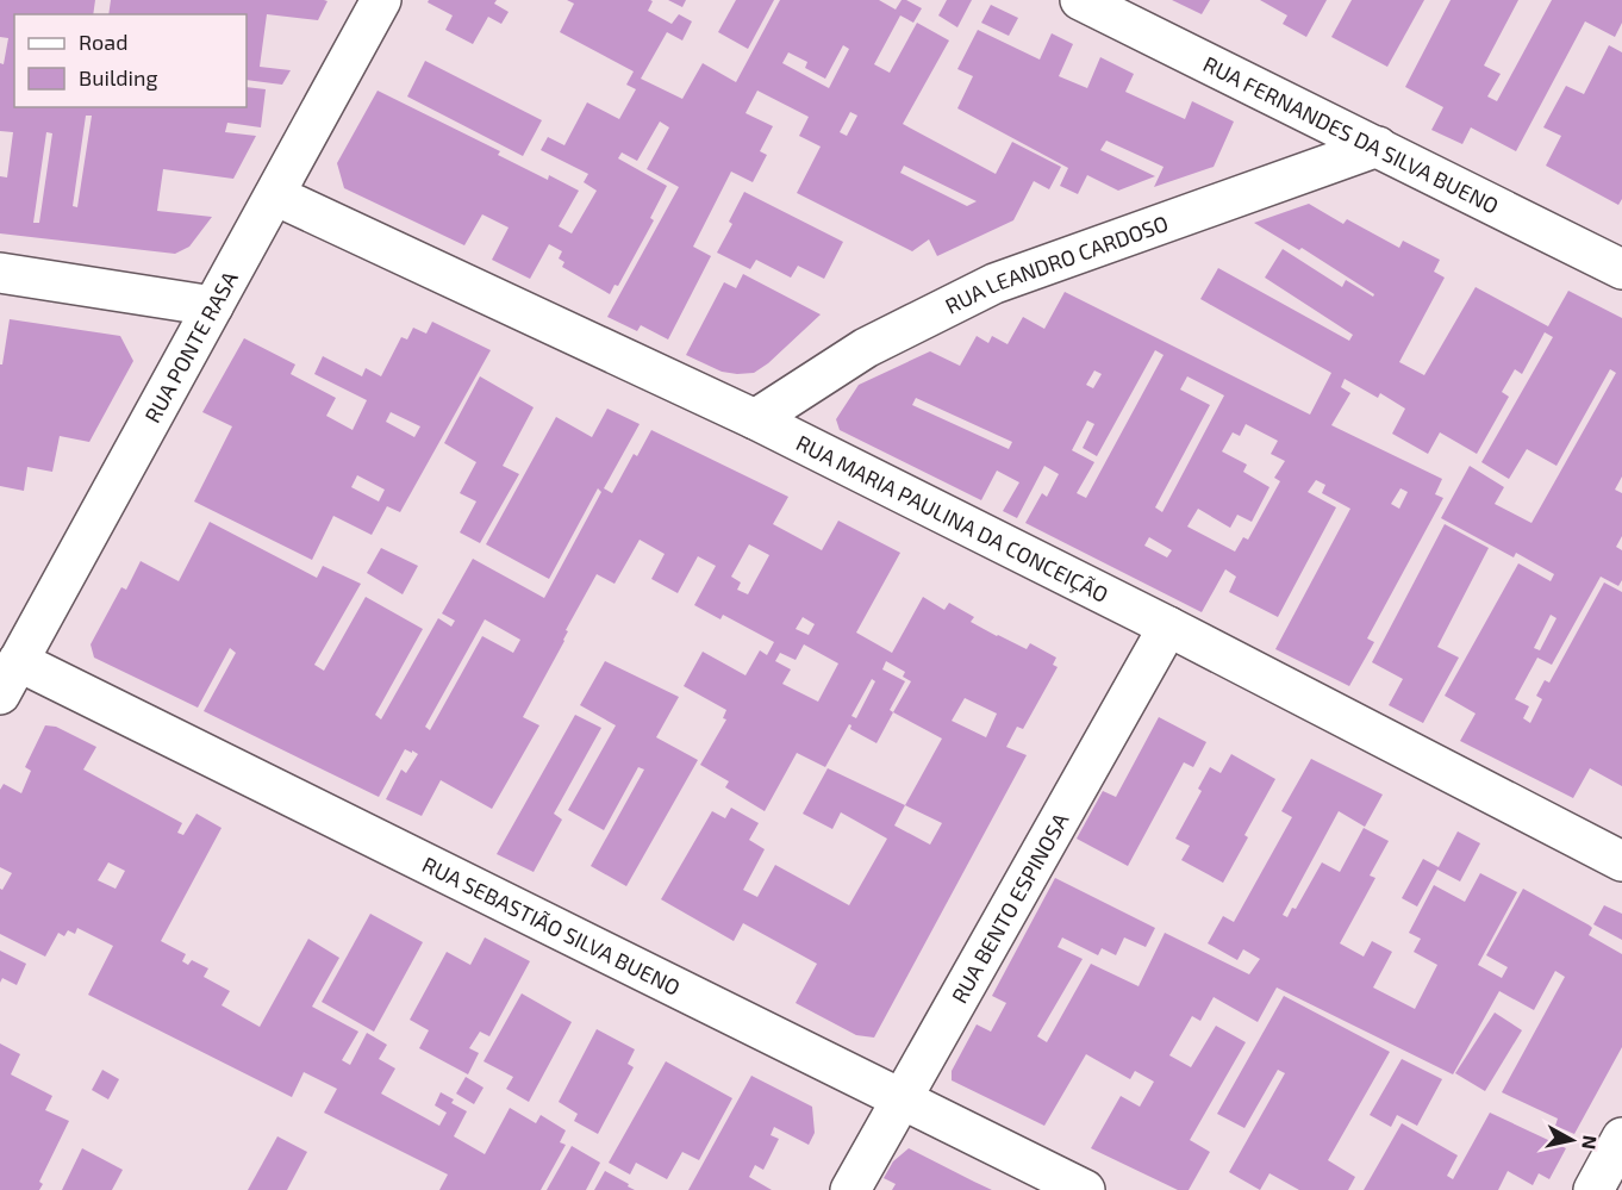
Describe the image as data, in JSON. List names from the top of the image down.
{
  "streets": {
    "street": [
      "RUA FERNANDES DA SILVA BUENO",
      "RUA LEANDRO CARDOSO",
      "RUA PONTE RASA",
      "RUA MARIA PAULINA DA CONCEIÇÃO",
      "RUA BENTO ESPINOSA",
      "RUA SEBASTIÃO SILVA BUENO"
    ]
  },
  "crossings": [
    ["RUA FERNANDES DA SILVA BUENO", "RUA LEANDRO CARDOSO"],
    ["RUA LEANDRO CARDOSO", "RUA MARIA PAULINA DA CONCEIÇÃO"],
    ["RUA PONTE RASA", "RUA MARIA PAULINA DA CONCEIÇÃO"],
    ["RUA PONTE RASA", "RUA SEBASTIÃO SILVA BUENO"],
    ["RUA MARIA PAULINA DA CONCEIÇÃO", "RUA BENTO ESPINOSA"],
    ["RUA BENTO ESPINOSA", "RUA SEBASTIÃO SILVA BUENO"]
  ],
  "legend": ["Road", "Building"],
  "north": "right"
}
